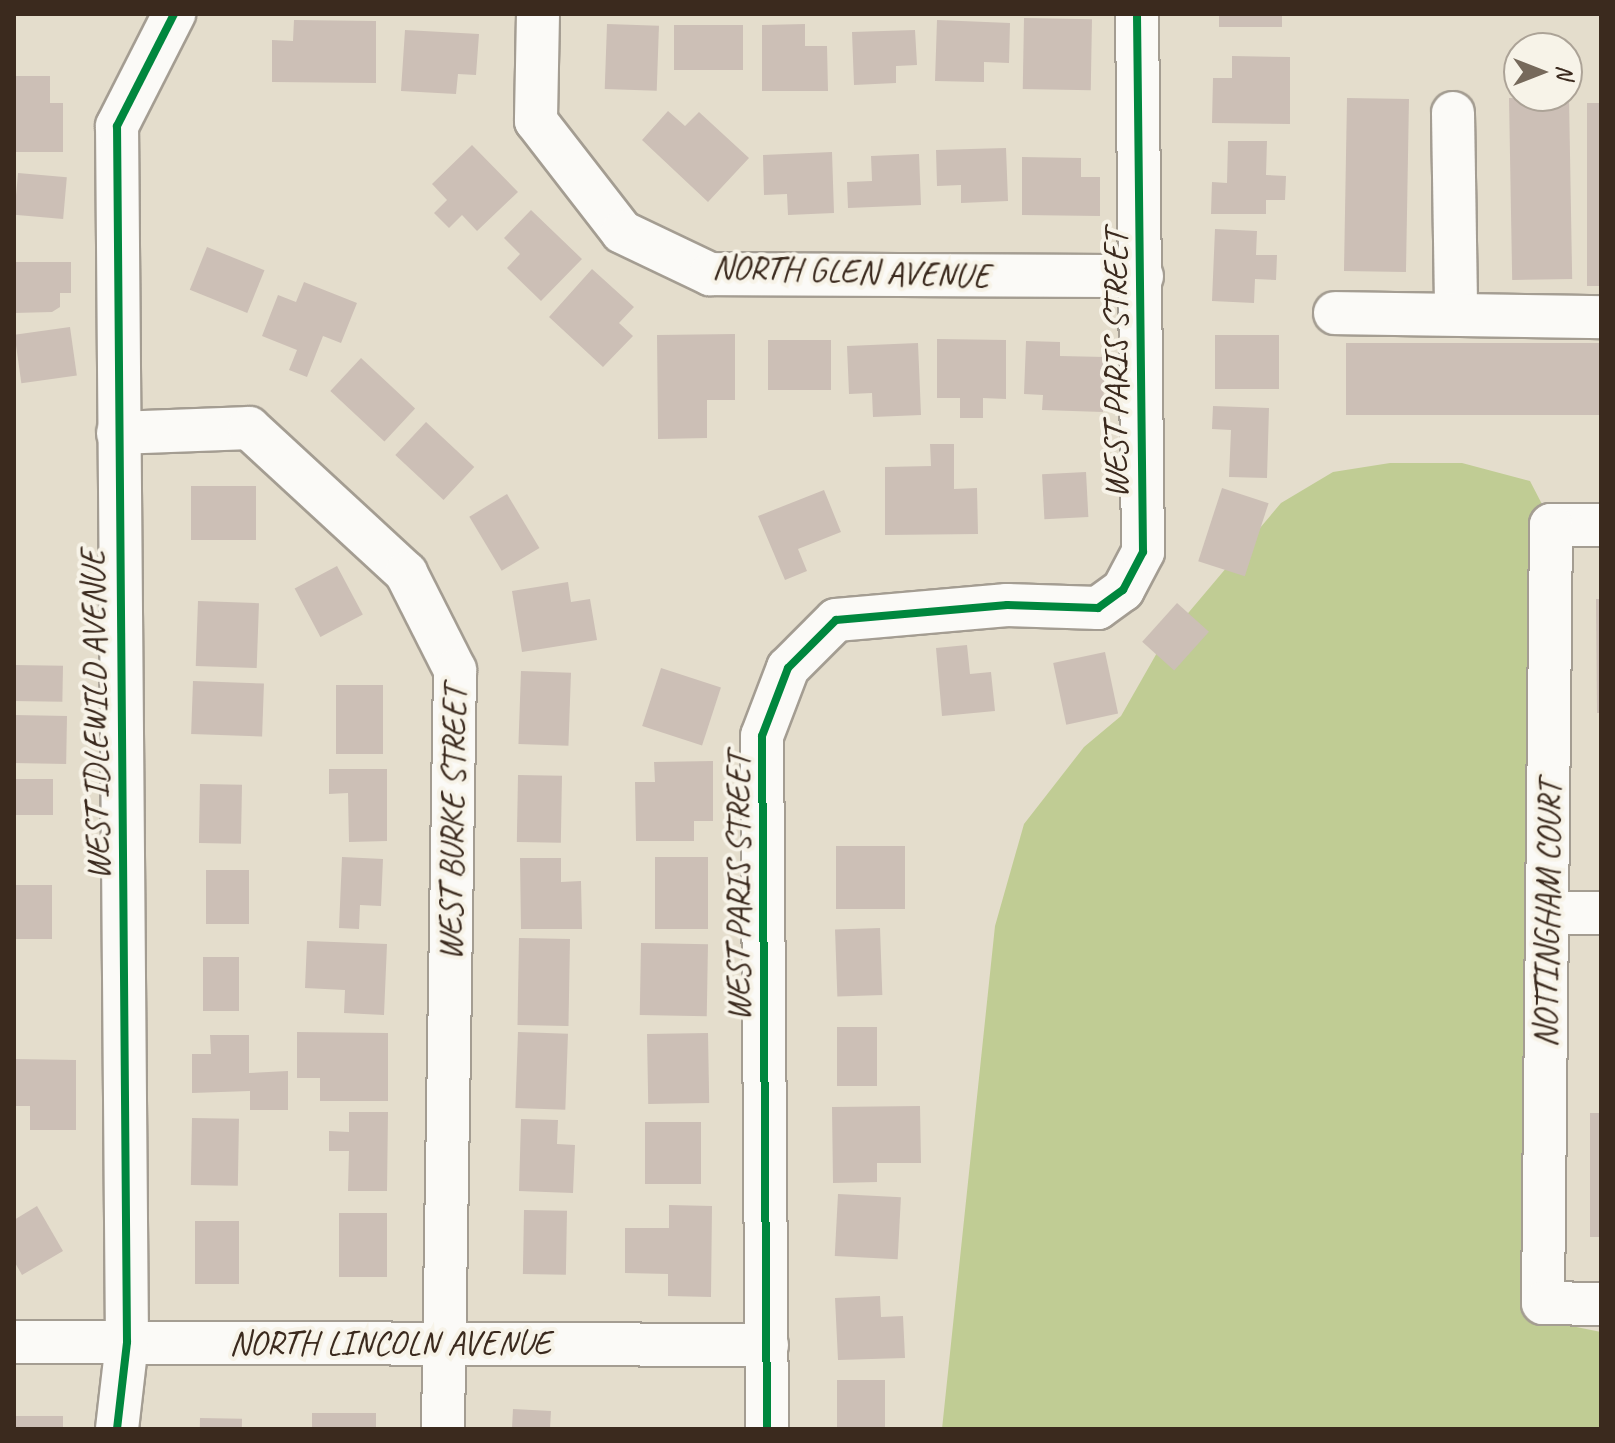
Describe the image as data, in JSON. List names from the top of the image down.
{
  "streets": {
    "street": [
      "NORTH GLEN AVENUE",
      "WEST PARIS STREET",
      "WEST IDLEWILD AVENUE",
      "WEST BURKE STREET",
      "NOTTINGHAM COURT",
      "NORTH LINCOLN AVENUE"
    ]
  },
  "crossings": [
    ["NORTH GLEN AVENUE", "WEST PARIS STREET"],
    ["WEST PARIS STREET", "NORTH LINCOLN AVENUE"],
    ["WEST IDLEWILD AVENUE", "WEST BURKE STREET"],
    ["WEST IDLEWILD AVENUE", "NORTH LINCOLN AVENUE"],
    ["WEST BURKE STREET", "NORTH LINCOLN AVENUE"]
  ],
  "north": "right"
}
